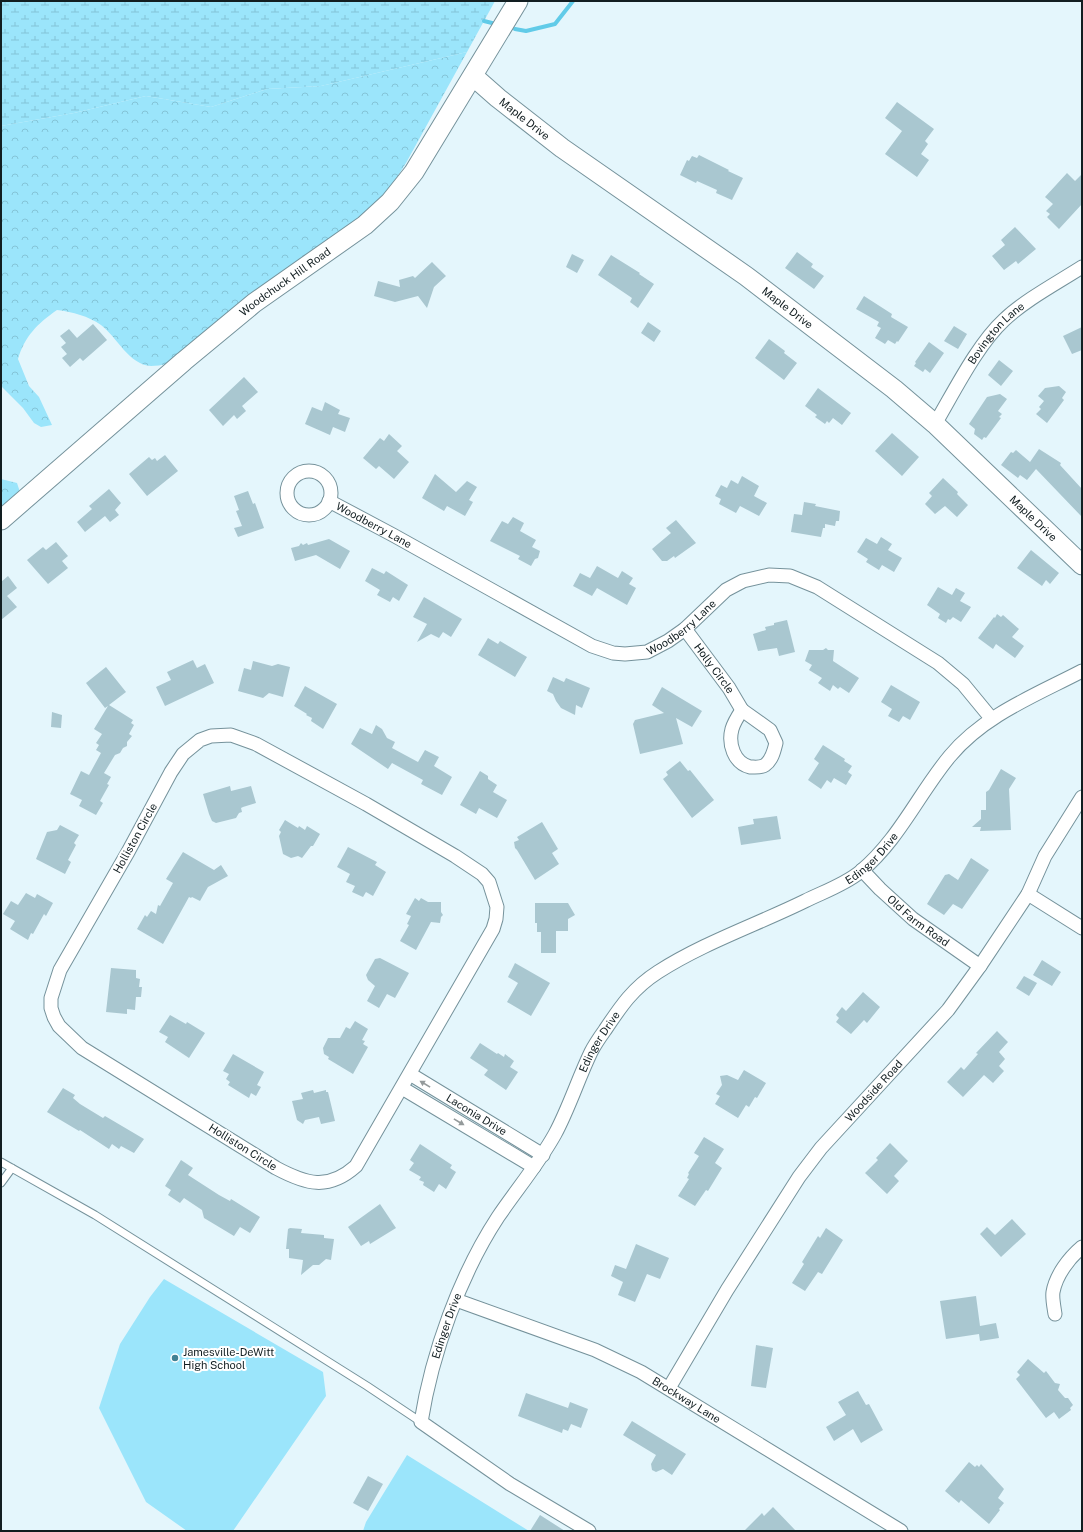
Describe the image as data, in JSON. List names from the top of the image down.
{
  "streets": {
    "street": [
      "Maple Drive",
      "Woodchuck Hill Road",
      "Bovington Lane",
      "Woodberry Lane",
      "Holly Circle",
      "Holliston Circle",
      "Edinger Drive",
      "Old Farm Road",
      "Woodside Road",
      "Laconia Drive",
      "Brockway Lane"
    ]
  },
  "crossings": [
    ["Maple Drive", "Woodchuck Hill Road"],
    ["Maple Drive", "Bovington Lane"],
    ["Woodberry Lane", "Holly Circle"],
    ["Woodberry Lane", "Edinger Drive"],
    ["Holliston Circle", "Laconia Drive"],
    ["Edinger Drive", "Old Farm Road"],
    ["Edinger Drive", "Laconia Drive"],
    ["Edinger Drive", "Brockway Lane"],
    ["Old Farm Road", "Woodside Road"],
    ["Woodside Road", "Brockway Lane"]
  ],
  "places": ["Jamesville-DeWitt High School"]
}
